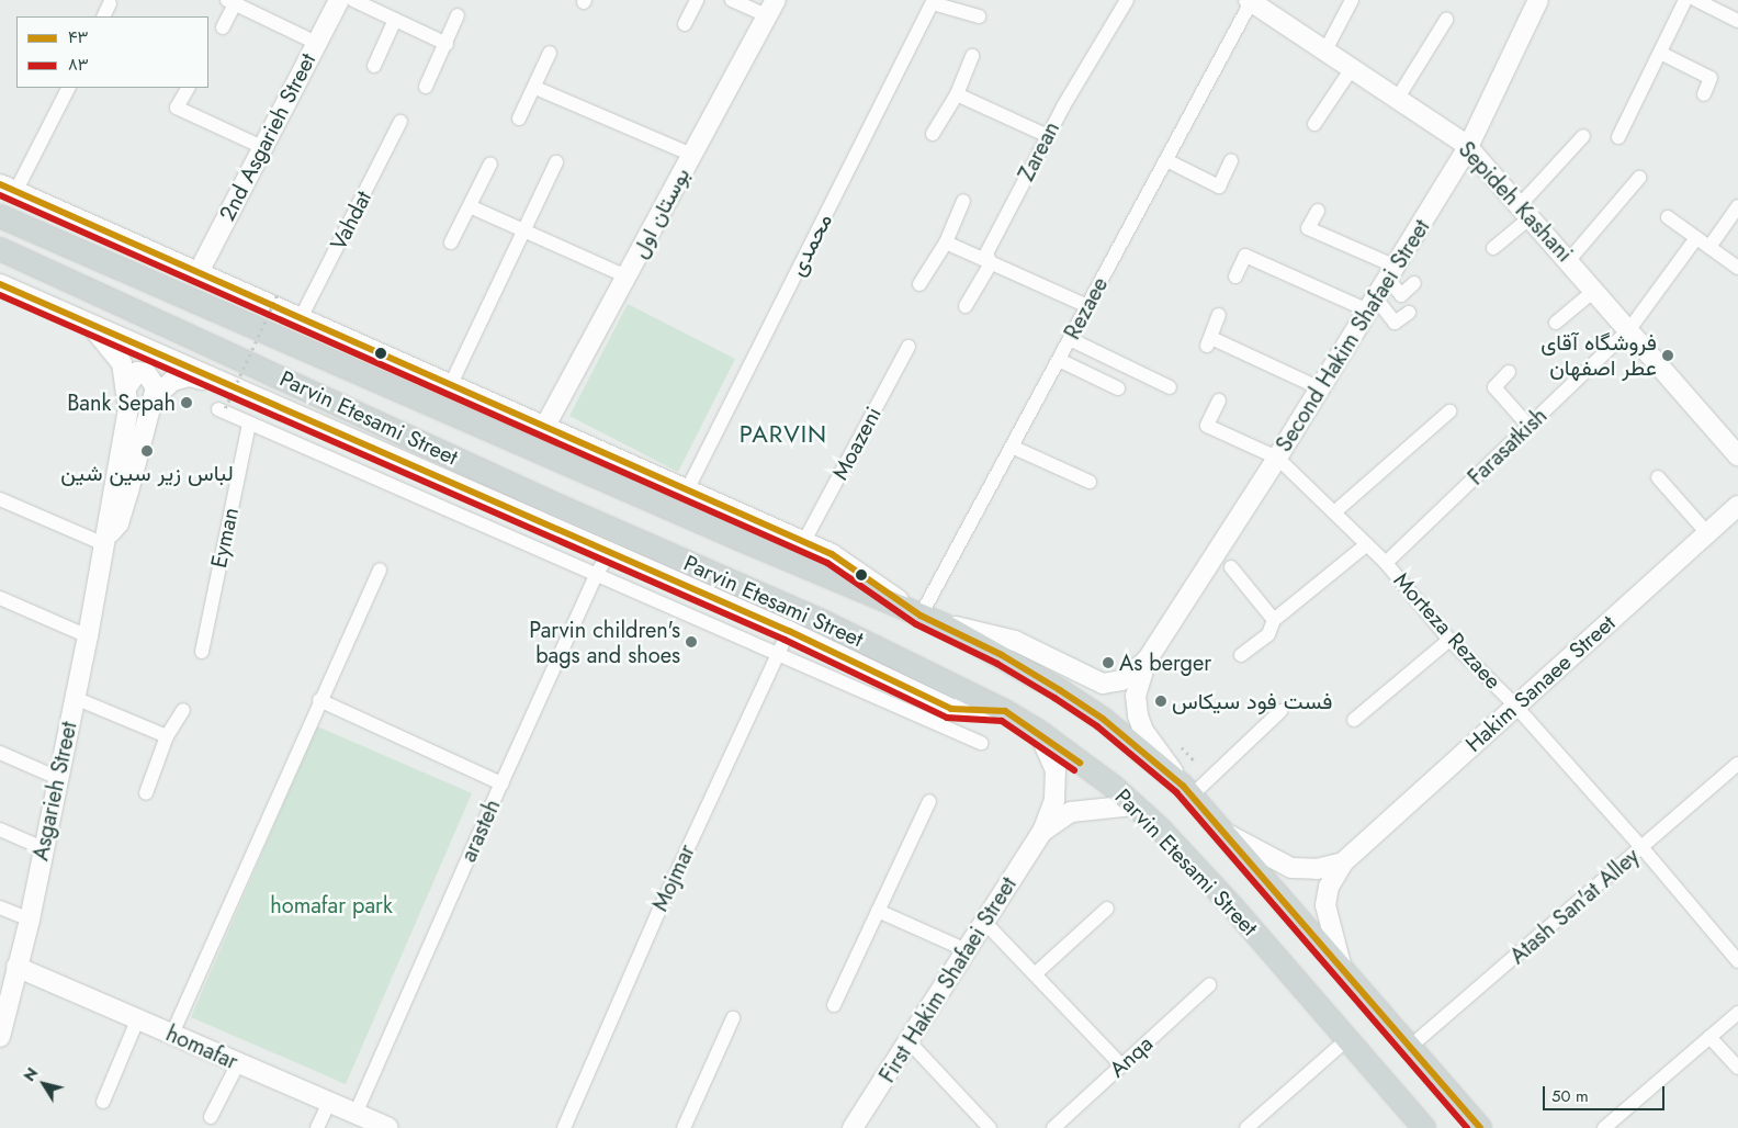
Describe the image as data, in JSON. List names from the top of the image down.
{
  "streets": {
    "main road": ["Parvin Etesami Street"],
    "street": [
      "2nd Asgarieh Street",
      "Zarean",
      "Sepideh Kashani",
      "بوستان اول",
      "Vahdat",
      "محمدی",
      "Rezaee",
      "Second Hakim Shafaei Street",
      "Moazeni",
      "Farasatkish",
      "Eyman",
      "Morteza Rezaee",
      "Hakim Sanaee Street",
      "Asgarieh Street",
      "arasteh",
      "Mojmar",
      "Atash San'at Alley",
      "First Hakim Shafaei Street",
      "homafar",
      "Anqa"
    ]
  },
  "crossings": [
    ["Sepideh Kashani", "Rezaee"],
    ["Sepideh Kashani", "Second Hakim Shafaei Street"],
    ["Sepideh Kashani", "Farasatkish"],
    ["Rezaee", "Parvin Etesami Street"],
    ["Second Hakim Shafaei Street", "Morteza Rezaee"],
    ["Parvin Etesami Street", "Atash San'at Alley"],
    ["Farasatkish", "Morteza Rezaee"],
    ["Morteza Rezaee", "Hakim Sanaee Street"],
    ["Morteza Rezaee", "Atash San'at Alley"],
    ["Asgarieh Street", "homafar"],
    ["arasteh", "homafar"]
  ],
  "districts": ["PARVIN"],
  "parks": ["homafar park"],
  "places": [
    "فروشگاه آقای عطر اصفهان",
    "Bank Sepah",
    "لباس زیر سین شین",
    "Parvin children's bags and shoes",
    "As berger",
    "فست فود سیکاس"
  ],
  "lines": ["transit line ۴۳", "transit line ۸۳"],
  "legend": ["۴۳", "۸۳"],
  "scale_bar": "50 m",
  "north": "top left"
}
